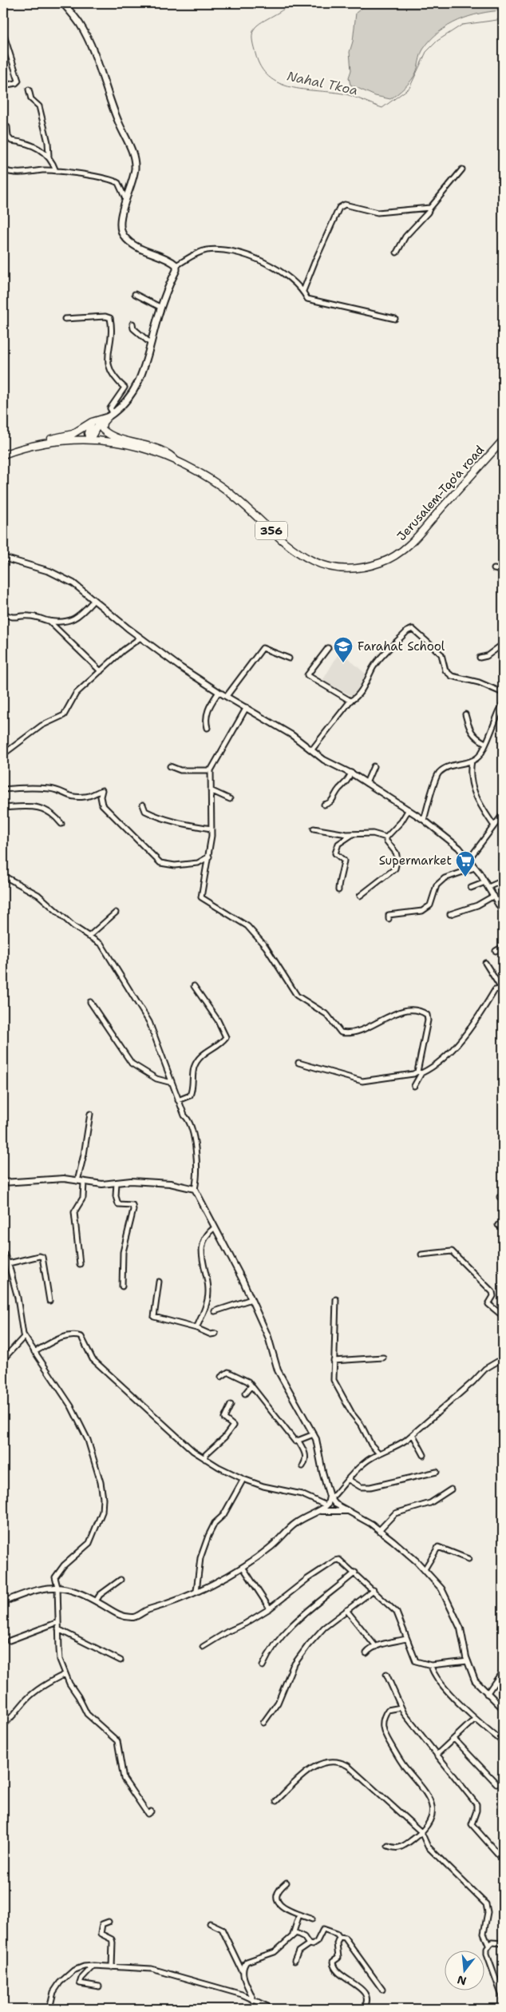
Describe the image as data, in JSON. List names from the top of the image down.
{
  "streets": {
    "main road": ["Jerusalem-Tqo'a road", "356"]
  },
  "water": ["Nahal Tkoa"],
  "places": {
    "school or university": ["Farahat School"],
    "supermarket": ["Supermarket"]
  },
  "north": "bottom"
}
